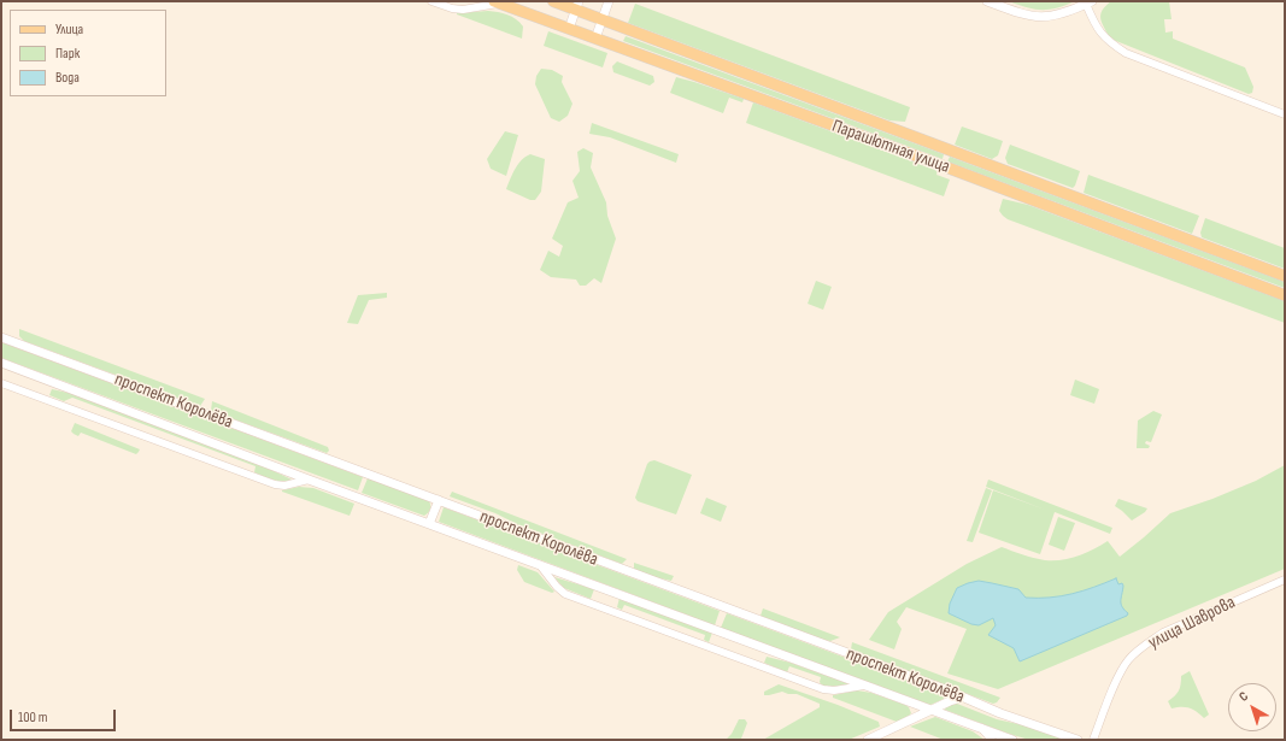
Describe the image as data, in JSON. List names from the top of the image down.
{
  "streets": {
    "main road": ["Парашютная улица"],
    "street": ["проспект Королёва", "улица Шаврова"]
  },
  "legend": ["Улица", "Парк", "Вода"],
  "scale_bar": "100 m",
  "north": "top left"
}
